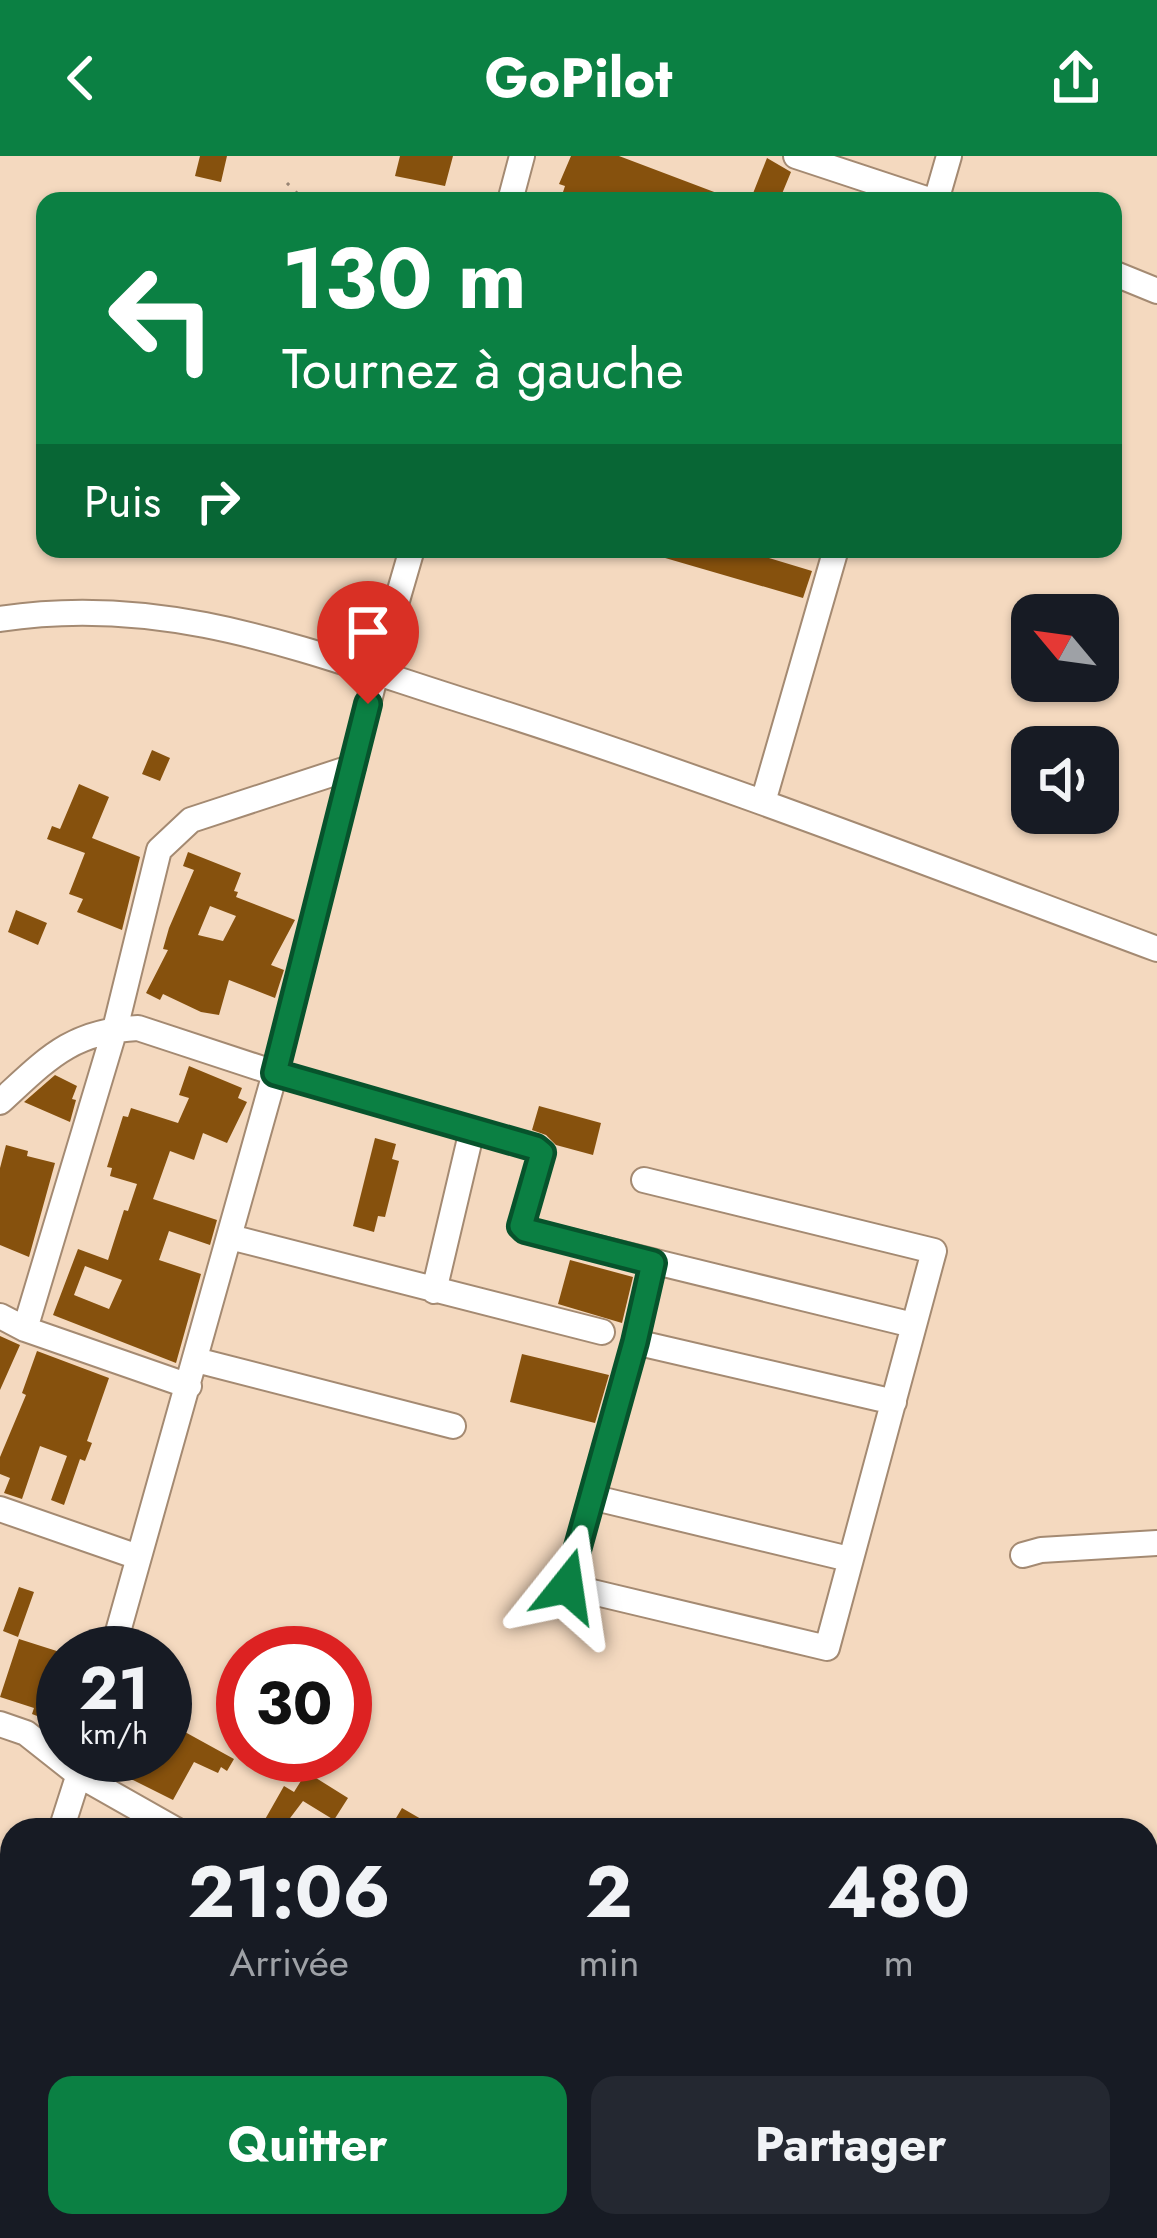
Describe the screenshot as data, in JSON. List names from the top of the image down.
{
  "north": "top left",
  "page": {
    "header": "GoPilot",
    "turn": ["130 m", "Tournez à gauche"],
    "then": "Puis",
    "speed": "21 km/h",
    "limit": "30",
    "eta": [
      "21:06",
      "Arrivée",
      "2",
      "min",
      "480",
      "m"
    ],
    "buttons": ["Quitter", "Partager"]
  }
}
